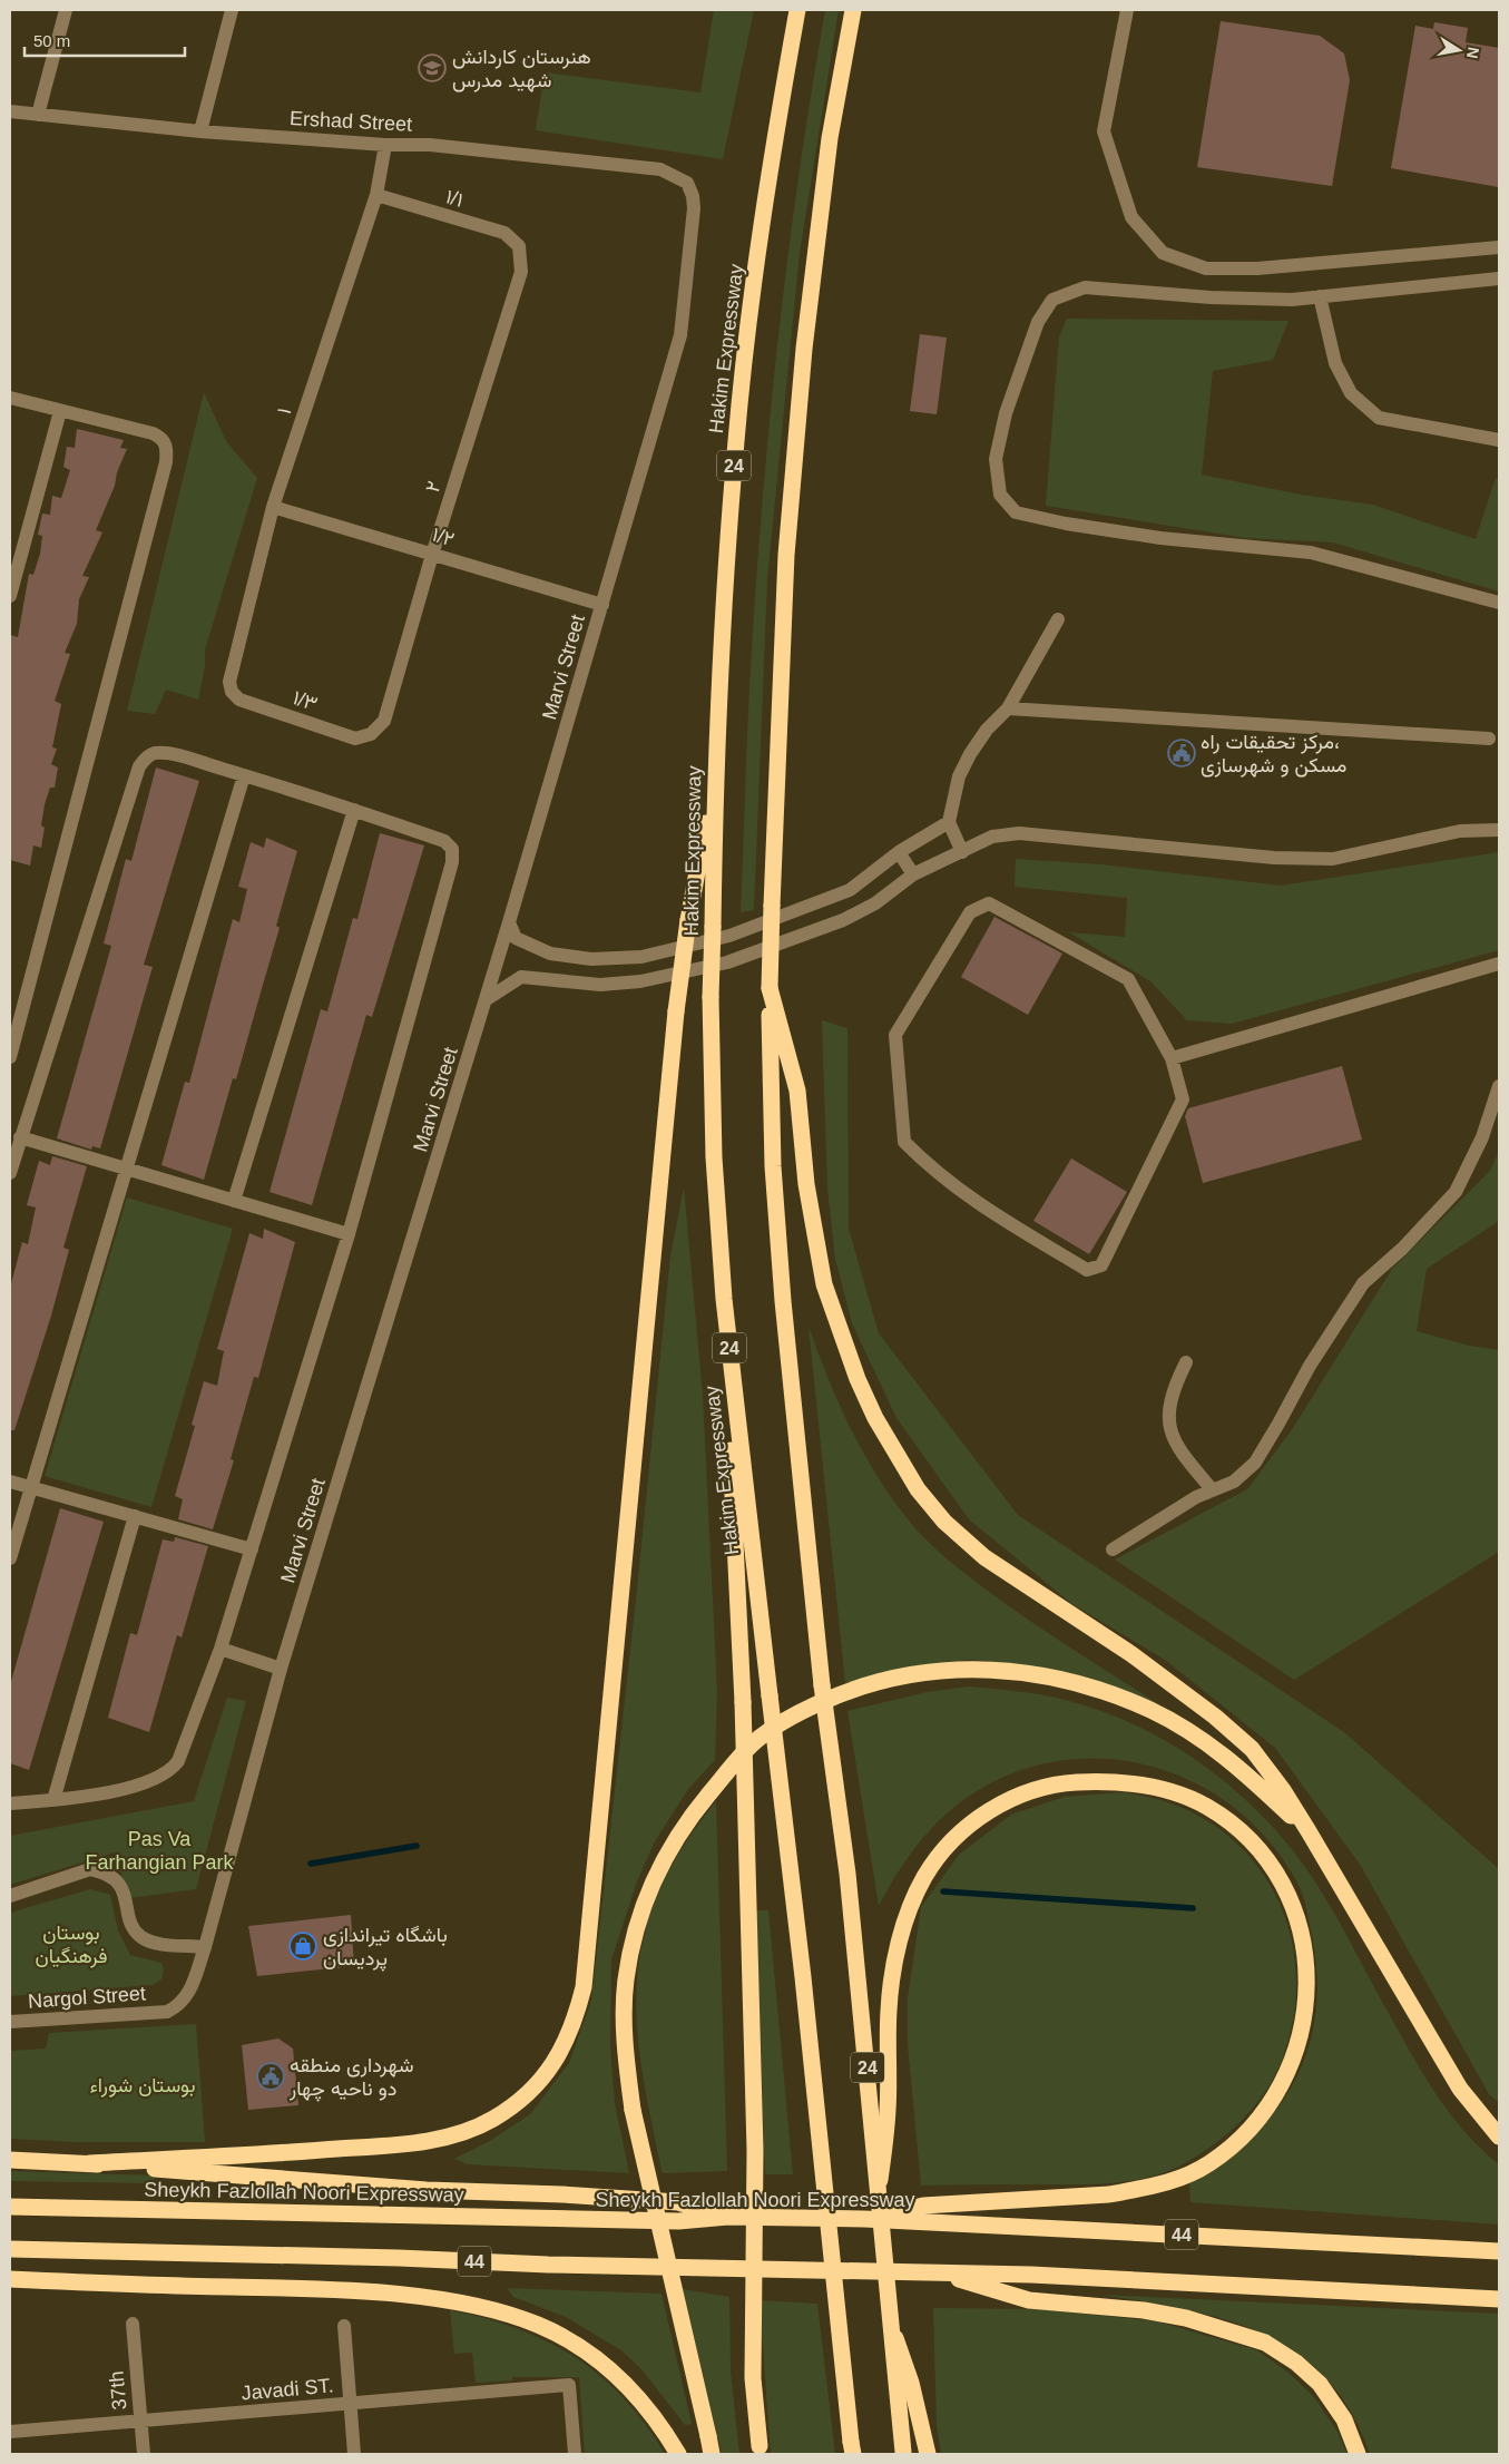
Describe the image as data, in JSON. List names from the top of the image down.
{
  "streets": {
    "highway": [
      "Hakim Expressway",
      "24",
      "Sheykh Fazlollah Noori Expressway",
      "44"
    ],
    "street": [
      "Ershad Street",
      "۱/۱",
      "۱",
      "۲",
      "۱/۲",
      "Marvi Street",
      "۱/۳",
      "Nargol Street",
      "Javadi ST.",
      "37th"
    ]
  },
  "crossings": [
    ["Ershad Street", "۱"],
    ["Ershad Street", "Marvi Street"],
    ["۱/۱", "۱"],
    ["۱/۱", "۲"],
    ["۱", "۱/۲"],
    ["۱", "۱/۳"],
    ["۲", "۱/۲"],
    ["۲", "۱/۳"],
    ["۱/۲", "Marvi Street"],
    ["Marvi Street", "Nargol Street"],
    ["Javadi ST.", "37th"]
  ],
  "parks": ["Pas Va Farhangian Park", "بوستان فرهنگیان", "بوستان شوراء"],
  "places": {
    "school or university": ["هنرستان کاردانش شهید مدرس"],
    "public building": ["مرکز تحقیقات راه، مسکن و شهرسازی", "شهرداری منطقه دو ناحیه چهار"],
    "shop": ["باشگاه تیراندازی پردیسان"]
  },
  "scale_bar": "50 m",
  "north": "right"
}
